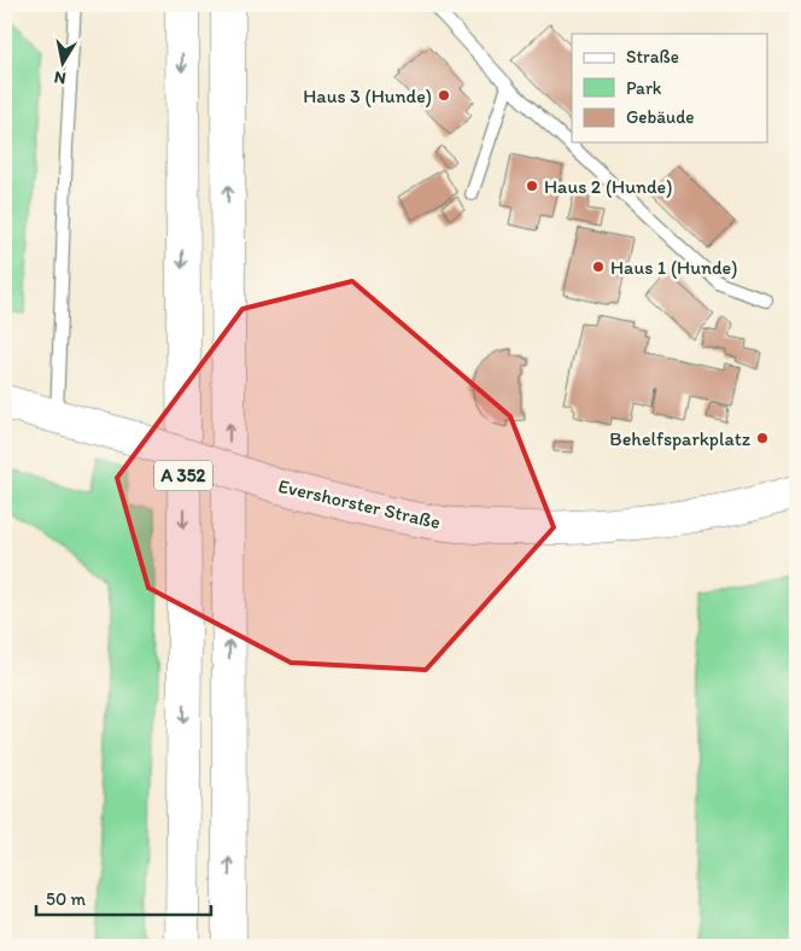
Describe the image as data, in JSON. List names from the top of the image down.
{
  "streets": {
    "main road": ["A 352", "Evershorster Straße"]
  },
  "places": [
    "Haus 3 (Hunde)",
    "Haus 2 (Hunde)",
    "Haus 1 (Hunde)",
    "Behelfsparkplatz"
  ],
  "legend": ["Straße", "Park", "Gebäude"],
  "scale_bar": "50 m",
  "north": "bottom"
}
